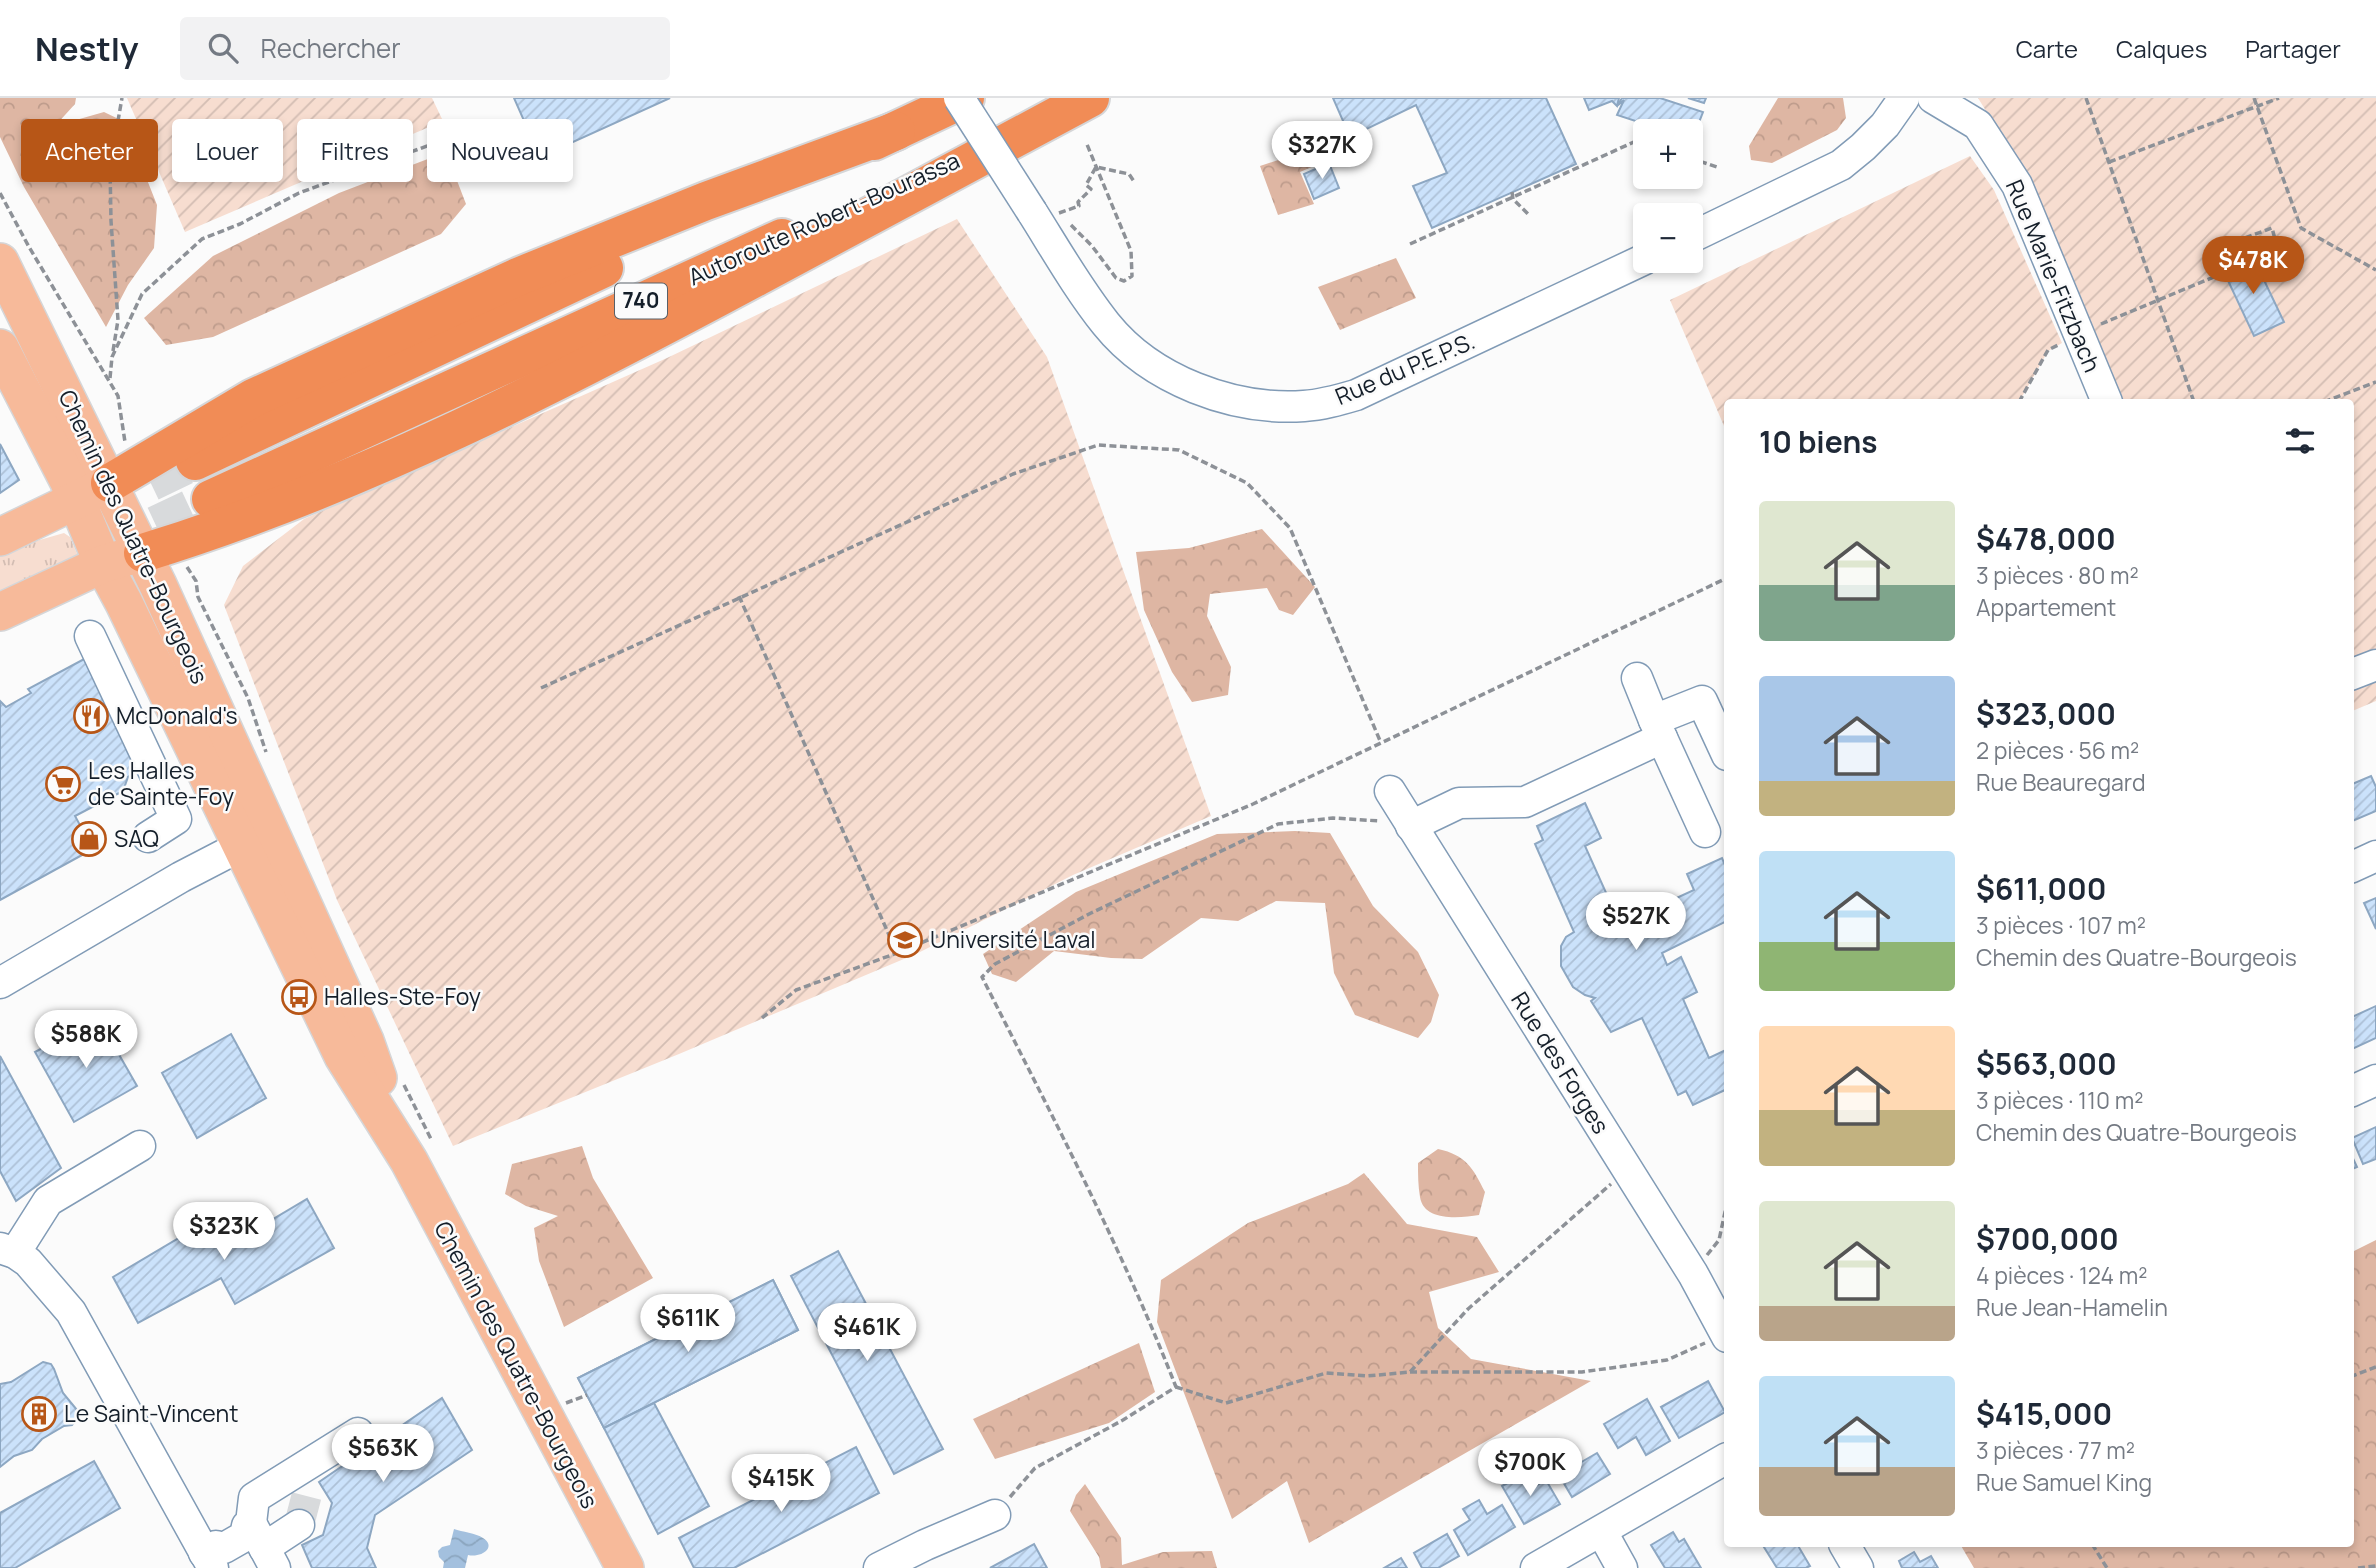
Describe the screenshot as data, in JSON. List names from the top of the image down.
{
  "streets": {
    "highway": ["Autoroute Robert-Bourassa", "740"],
    "main road": ["Chemin des Quatre-Bourgeois"],
    "street": ["Rue Marie-Fitzbach", "Rue du P.E.P.S.", "Rue des Forges"]
  },
  "places": {
    "restaurant": ["McDonald's"],
    "supermarket": ["Les Halles de Sainte-Foy"],
    "shop": ["SAQ"],
    "school or university": ["Université Laval"],
    "bus stop": ["Halles-Ste-Foy"],
    "building": ["Le Saint-Vincent"]
  },
  "page": {
    "header": "Nestly",
    "search": "Rechercher",
    "nav": ["Carte", "Calques", "Partager"],
    "map_buttons": ["+", "−"],
    "chip": [
      "Acheter",
      "Louer",
      "Filtres",
      "Nouveau"
    ],
    "price": [
      "$327K",
      "$478K",
      "$527K",
      "$588K",
      "$323K",
      "$611K",
      "$461K",
      "$563K",
      "$700K",
      "$415K"
    ],
    "heading": "10 biens",
    "list": [
      {
        "name": "$478,000",
        "note": "3 pièces · 80 m² · Appartement"
      },
      {
        "name": "$323,000",
        "note": "2 pièces · 56 m² · Rue Beauregard"
      },
      {
        "name": "$611,000",
        "note": "3 pièces · 107 m² · Chemin des Quatre-Bourgeois"
      },
      {
        "name": "$563,000",
        "note": "3 pièces · 110 m² · Chemin des Quatre-Bourgeois"
      },
      {
        "name": "$700,000",
        "note": "4 pièces · 124 m² · Rue Jean-Hamelin"
      },
      {
        "name": "$415,000",
        "note": "3 pièces · 77 m² · Rue Samuel King"
      }
    ]
  }
}
